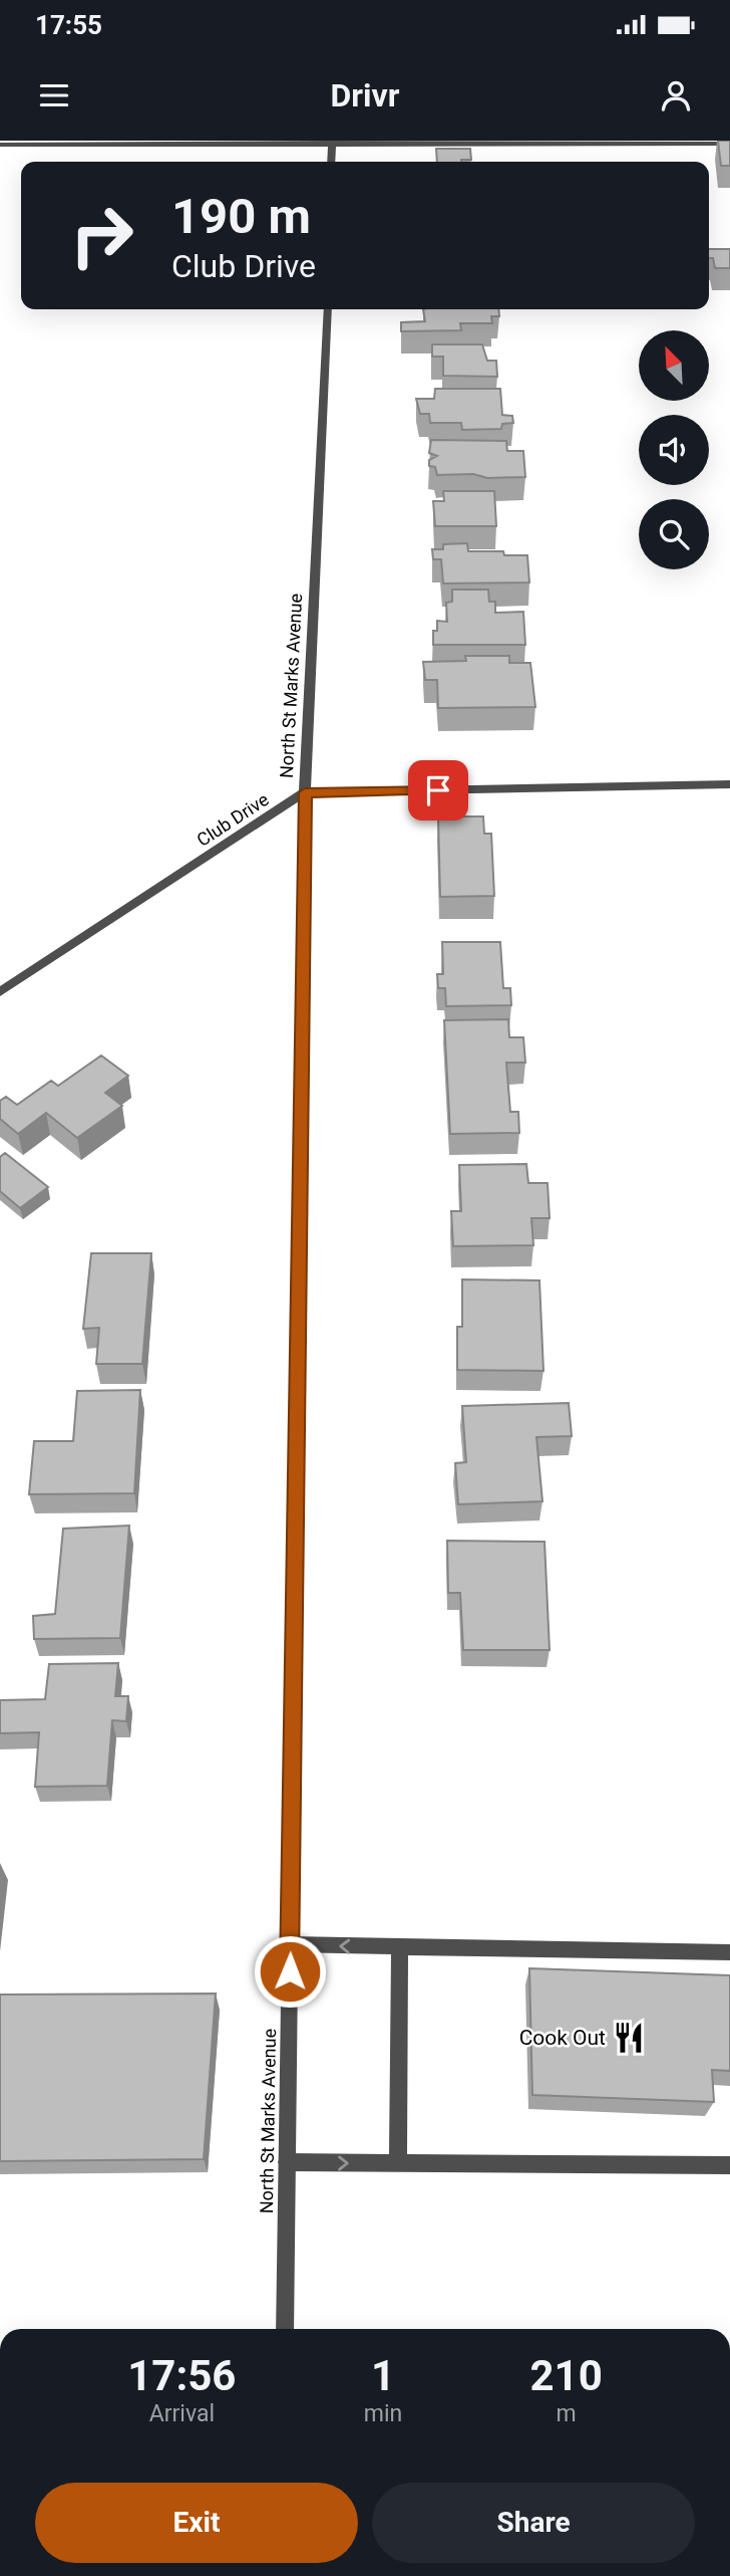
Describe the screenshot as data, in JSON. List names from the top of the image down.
{
  "streets": {
    "street": ["North St Marks Avenue", "Club Drive"]
  },
  "crossings": [
    ["North St Marks Avenue", "Club Drive"]
  ],
  "places": {
    "restaurant": ["Cook Out"]
  },
  "north": "top left",
  "page": {
    "status": "17:55",
    "header": "Drivr",
    "turn": ["190 m", "Club Drive"],
    "eta": [
      "17:56",
      "Arrival",
      "1",
      "min",
      "210",
      "m"
    ],
    "buttons": ["Exit", "Share"]
  }
}
